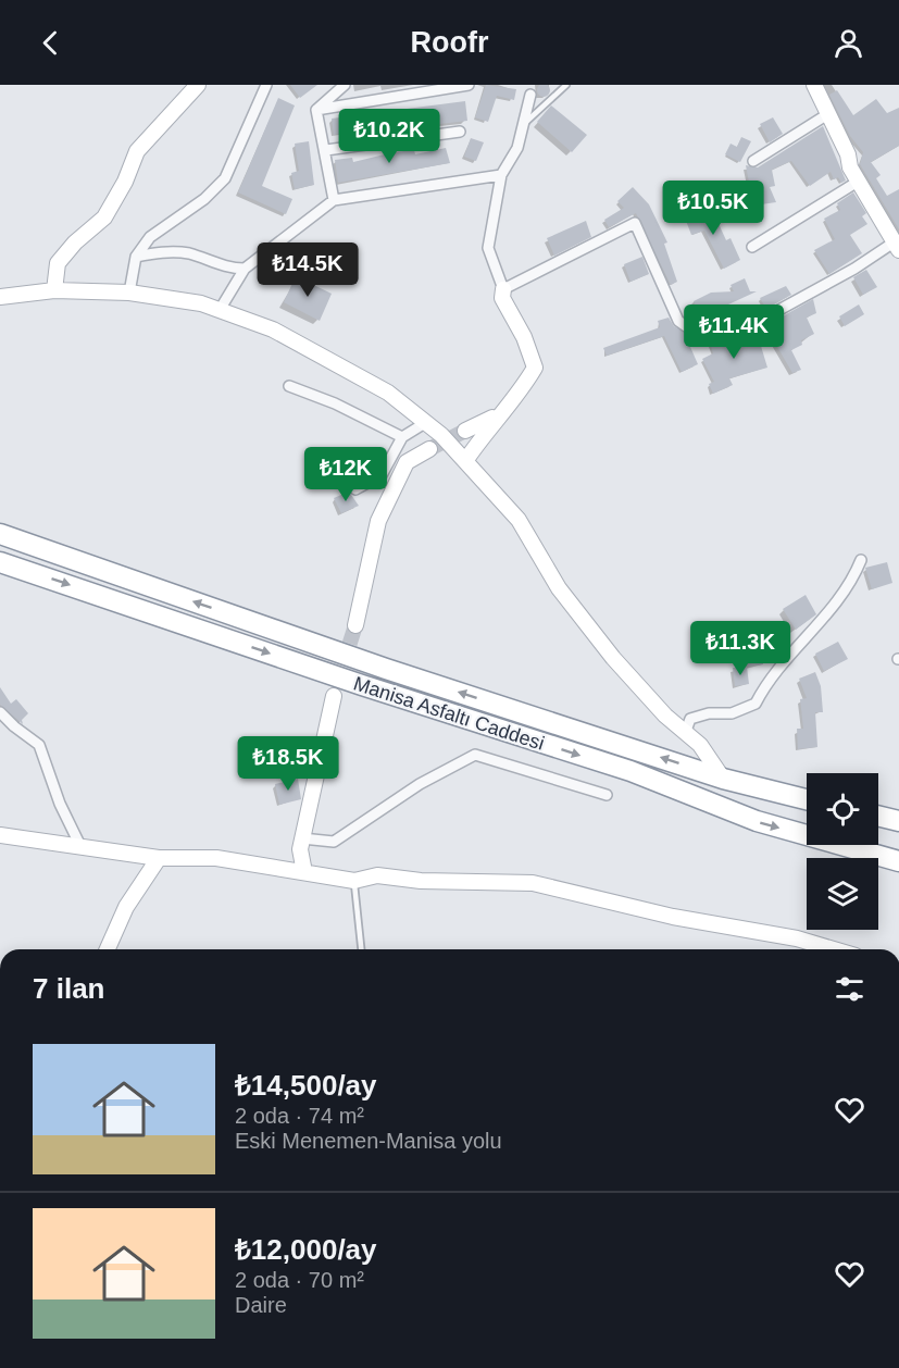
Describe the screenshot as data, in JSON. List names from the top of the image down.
{
  "streets": {
    "highway": ["Manisa Asfaltı Caddesi"]
  },
  "page": {
    "header": "Roofr",
    "price": [
      "₺10.2K",
      "₺10.5K",
      "₺14.5K",
      "₺11.4K",
      "₺12K",
      "₺11.3K",
      "₺18.5K"
    ],
    "heading": "7 ilan",
    "list": [
      {
        "name": "₺14,500/ay",
        "note": "2 oda · 74 m² · Eski Menemen-Manisa yolu"
      },
      {
        "name": "₺12,000/ay",
        "note": "2 oda · 70 m² · Daire"
      }
    ]
  }
}
